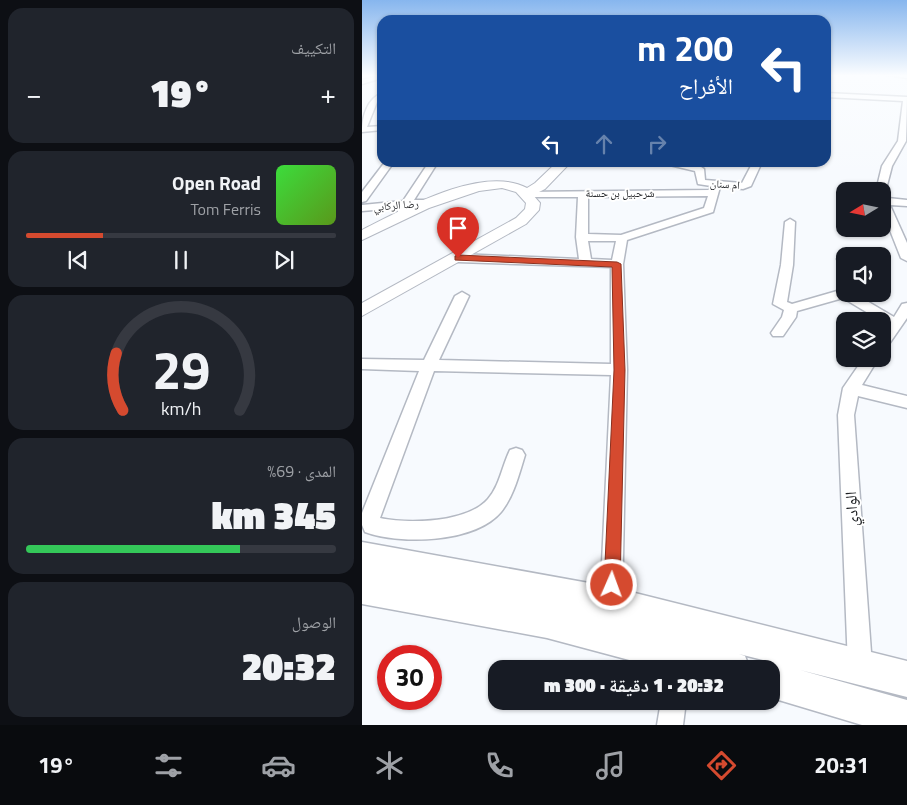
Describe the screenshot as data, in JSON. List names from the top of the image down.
{
  "streets": {
    "street": [
      "ام سنان",
      "شرحبيل بن حسنة",
      "رضا الركابي",
      "الوادي"
    ]
  },
  "crossings": [
    ["ام سنان", "شرحبيل بن حسنة"]
  ],
  "north": "left",
  "page": {
    "tile": [
      "التكييف",
      ["المدى · 69%", "345 km"],
      ["الوصول", "20:32"]
    ],
    "turn": ["200 m", "الأفراح"],
    "heat": ["−", "19°", "+"],
    "song": ["Open Road", "Tom Ferris"],
    "limit": "30",
    "trip": "20:32 · 1 دقيقة · 300 m",
    "tabs": ["20:31", "19°"],
    "gauge": ["29", "km/h"]
  }
}
